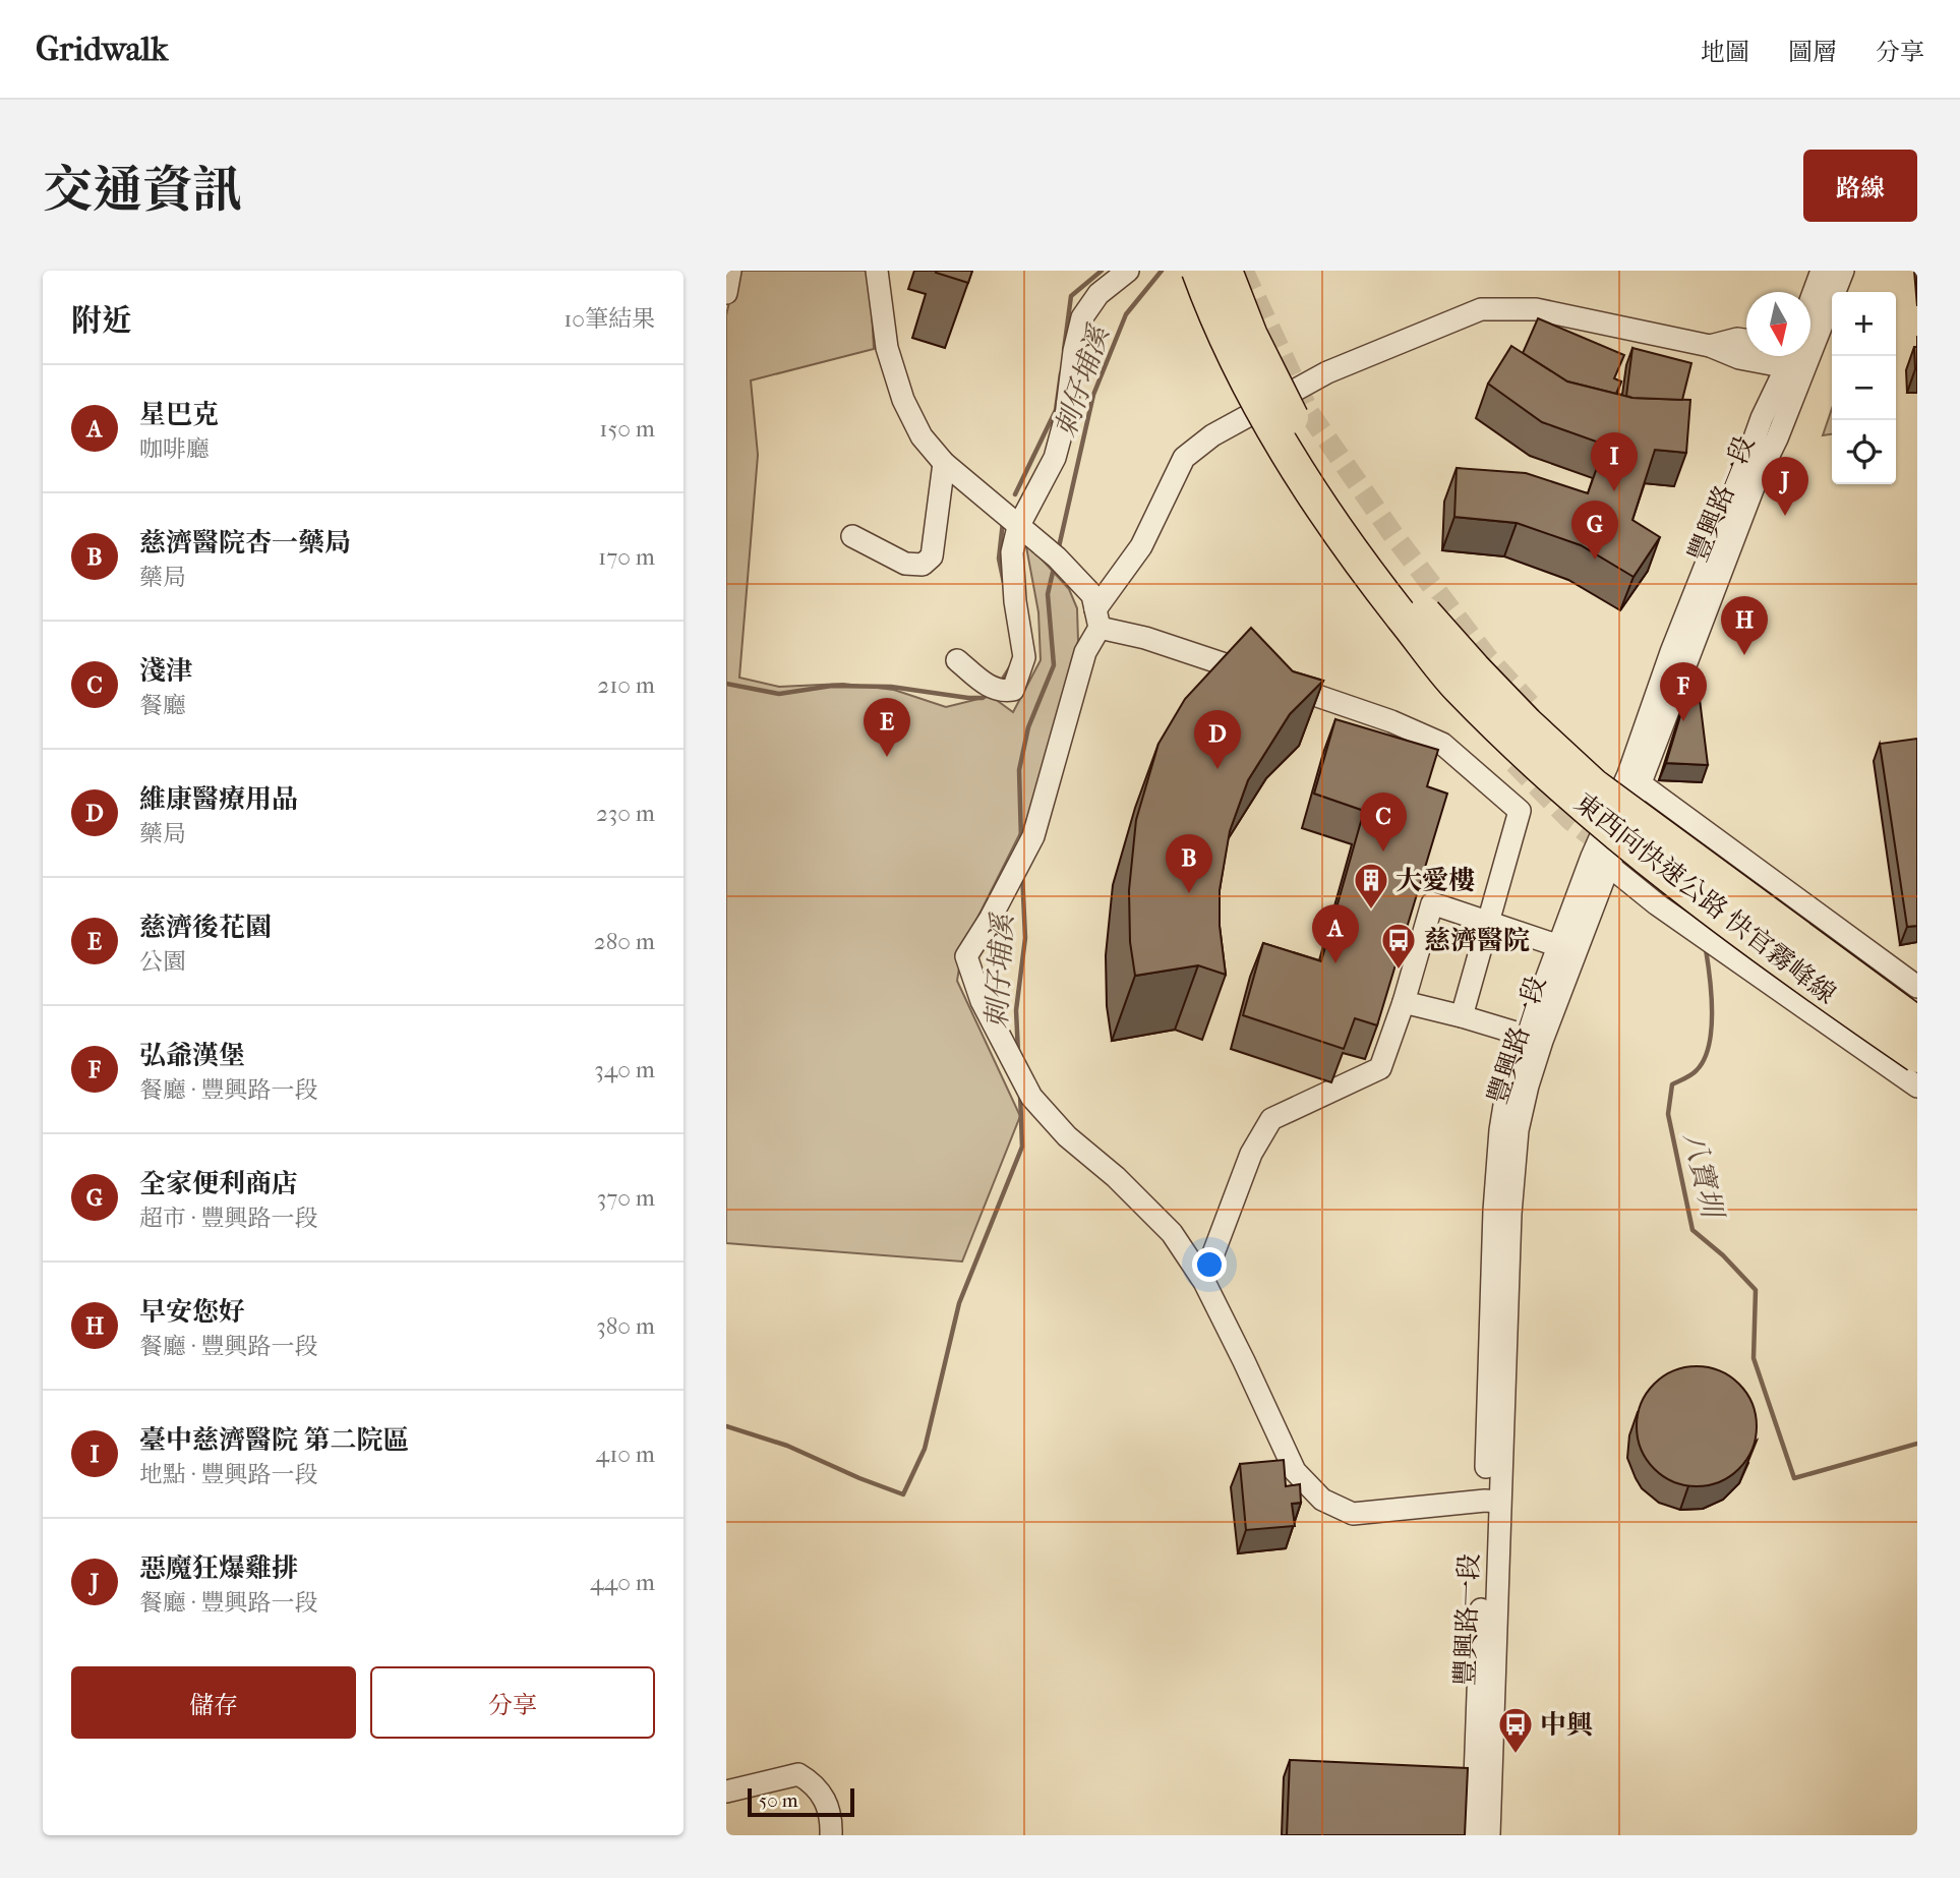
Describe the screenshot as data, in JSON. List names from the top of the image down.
{
  "streets": {
    "highway": ["東西向快速公路 快官霧峰線"],
    "street": ["豐興路一段"]
  },
  "water": ["刺仔埔溪", "八寶圳"],
  "places": {
    "building": ["大愛樓"],
    "bus stop": ["慈濟醫院", "中興"]
  },
  "scale_bar": "50 m",
  "north": "bottom",
  "page": {
    "header": "Gridwalk",
    "nav": ["地圖", "圖層", "分享"],
    "title": "交通資訊",
    "buttons": [
      "路線",
      ["儲存", "分享"]
    ],
    "heading": ["附近", "10筆結果"],
    "map_buttons": ["+", "−"],
    "list": [
      {
        "mark": "A",
        "name": "星巴克",
        "note": "咖啡廳",
        "value": "150 m"
      },
      {
        "mark": "B",
        "name": "慈濟醫院杏一藥局",
        "note": "藥局",
        "value": "170 m"
      },
      {
        "mark": "C",
        "name": "淺津",
        "note": "餐廳",
        "value": "210 m"
      },
      {
        "mark": "D",
        "name": "維康醫療用品",
        "note": "藥局",
        "value": "230 m"
      },
      {
        "mark": "E",
        "name": "慈濟後花園",
        "note": "公園",
        "value": "280 m"
      },
      {
        "mark": "F",
        "name": "弘爺漢堡",
        "note": "餐廳 · 豐興路一段",
        "value": "340 m"
      },
      {
        "mark": "G",
        "name": "全家便利商店",
        "note": "超市 · 豐興路一段",
        "value": "370 m"
      },
      {
        "mark": "H",
        "name": "早安您好",
        "note": "餐廳 · 豐興路一段",
        "value": "380 m"
      },
      {
        "mark": "I",
        "name": "臺中慈濟醫院 第二院區",
        "note": "地點 · 豐興路一段",
        "value": "410 m"
      },
      {
        "mark": "J",
        "name": "惡魔狂爆雞排",
        "note": "餐廳 · 豐興路一段",
        "value": "440 m"
      }
    ],
    "pins": [
      "I",
      "J",
      "G",
      "H",
      "F",
      "E",
      "D",
      "C",
      "B",
      "A"
    ],
    "scale": "50 m"
  }
}
